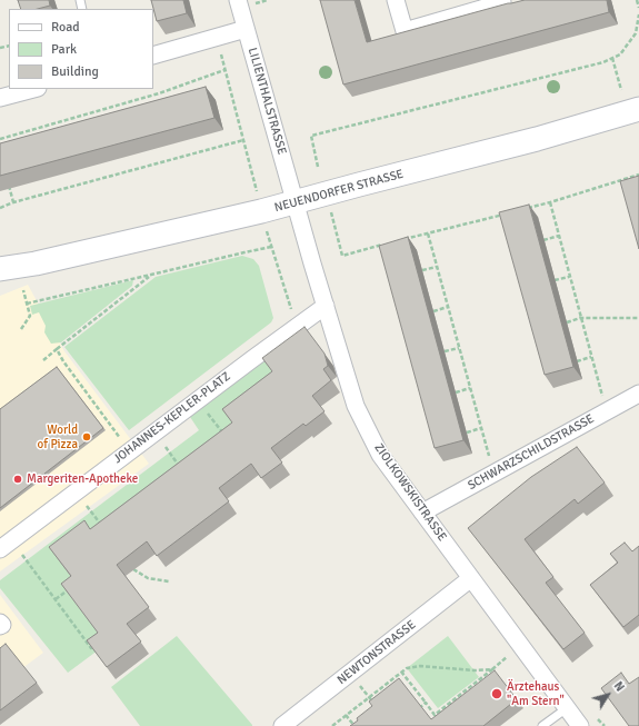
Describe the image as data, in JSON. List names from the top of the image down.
{
  "streets": {
    "street": [
      "LILIENTHALSTRASSE",
      "NEUENDORFER STRASSE",
      "JOHANNES-KEPLER-PLATZ",
      "SCHWARZSCHILDSTRASSE",
      "ZIOLKOWSKISTRASSE",
      "NEWTONSTRASSE"
    ]
  },
  "crossings": [
    ["LILIENTHALSTRASSE", "NEUENDORFER STRASSE"],
    ["LILIENTHALSTRASSE", "ZIOLKOWSKISTRASSE"],
    ["NEUENDORFER STRASSE", "ZIOLKOWSKISTRASSE"],
    ["JOHANNES-KEPLER-PLATZ", "ZIOLKOWSKISTRASSE"],
    ["SCHWARZSCHILDSTRASSE", "ZIOLKOWSKISTRASSE"],
    ["ZIOLKOWSKISTRASSE", "NEWTONSTRASSE"]
  ],
  "places": ["World of Pizza", "Margeriten-Apotheke", "Ärztehaus \"Am Stern\""],
  "legend": ["Road", "Park", "Building"],
  "north": "top right"
}
